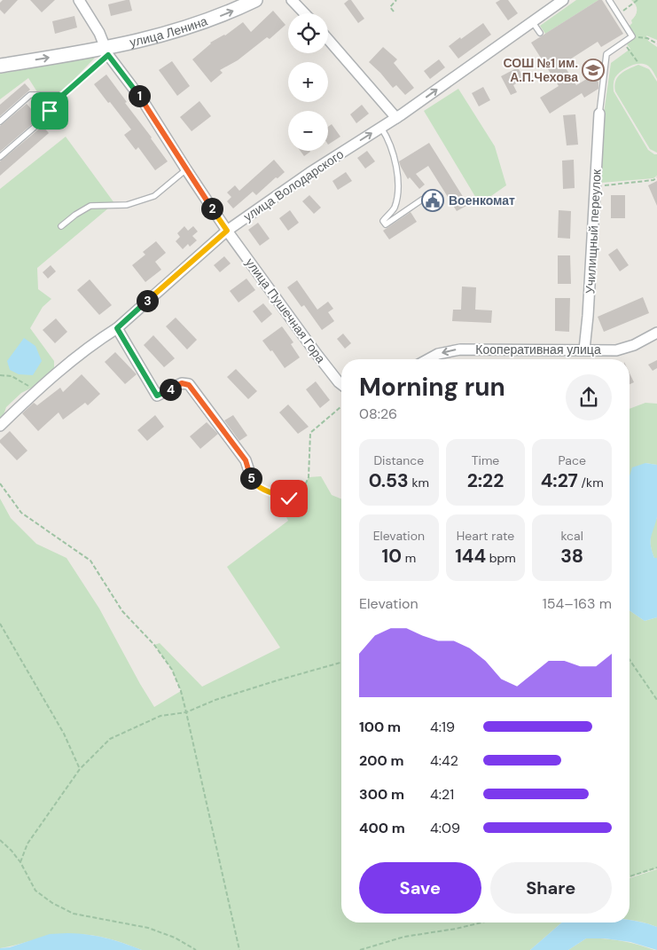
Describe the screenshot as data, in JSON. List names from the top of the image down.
{
  "streets": {
    "street": [
      "улица Ленина",
      "улица Володарского",
      "Училищный переулок",
      "улица Пушечная Гора",
      "Кооперативная улица"
    ]
  },
  "crossings": [
    ["улица Ленина", "улица Пушечная Гора"],
    ["улица Володарского", "улица Пушечная Гора"],
    ["Училищный переулок", "Кооперативная улица"]
  ],
  "one_way": ["улица Ленина", "улица Володарского", "Кооперативная улица"],
  "places": {
    "school or university": ["СОШ №1 им. А.П.Чехова"],
    "public building": ["Военкомат"]
  },
  "page": {
    "map_buttons": ["+", "−"],
    "pins": [
      "1",
      "2",
      "3",
      "4",
      "5"
    ],
    "heading": ["Morning run", "08:26"],
    "stats": [
      ["Distance", "0.53 km"],
      ["Time", "2:22"],
      ["Pace", "4:27 /km"],
      ["Elevation", "10 m"],
      ["Heart rate", "144 bpm"],
      ["kcal", "38"]
    ],
    "chart": ["Elevation", "154–163 m"],
    "list": [
      {
        "name": "100 m",
        "note": "4:19"
      },
      {
        "name": "200 m",
        "note": "4:42"
      },
      {
        "name": "300 m",
        "note": "4:21"
      },
      {
        "name": "400 m",
        "note": "4:09"
      }
    ],
    "buttons": ["Save", "Share"]
  }
}
